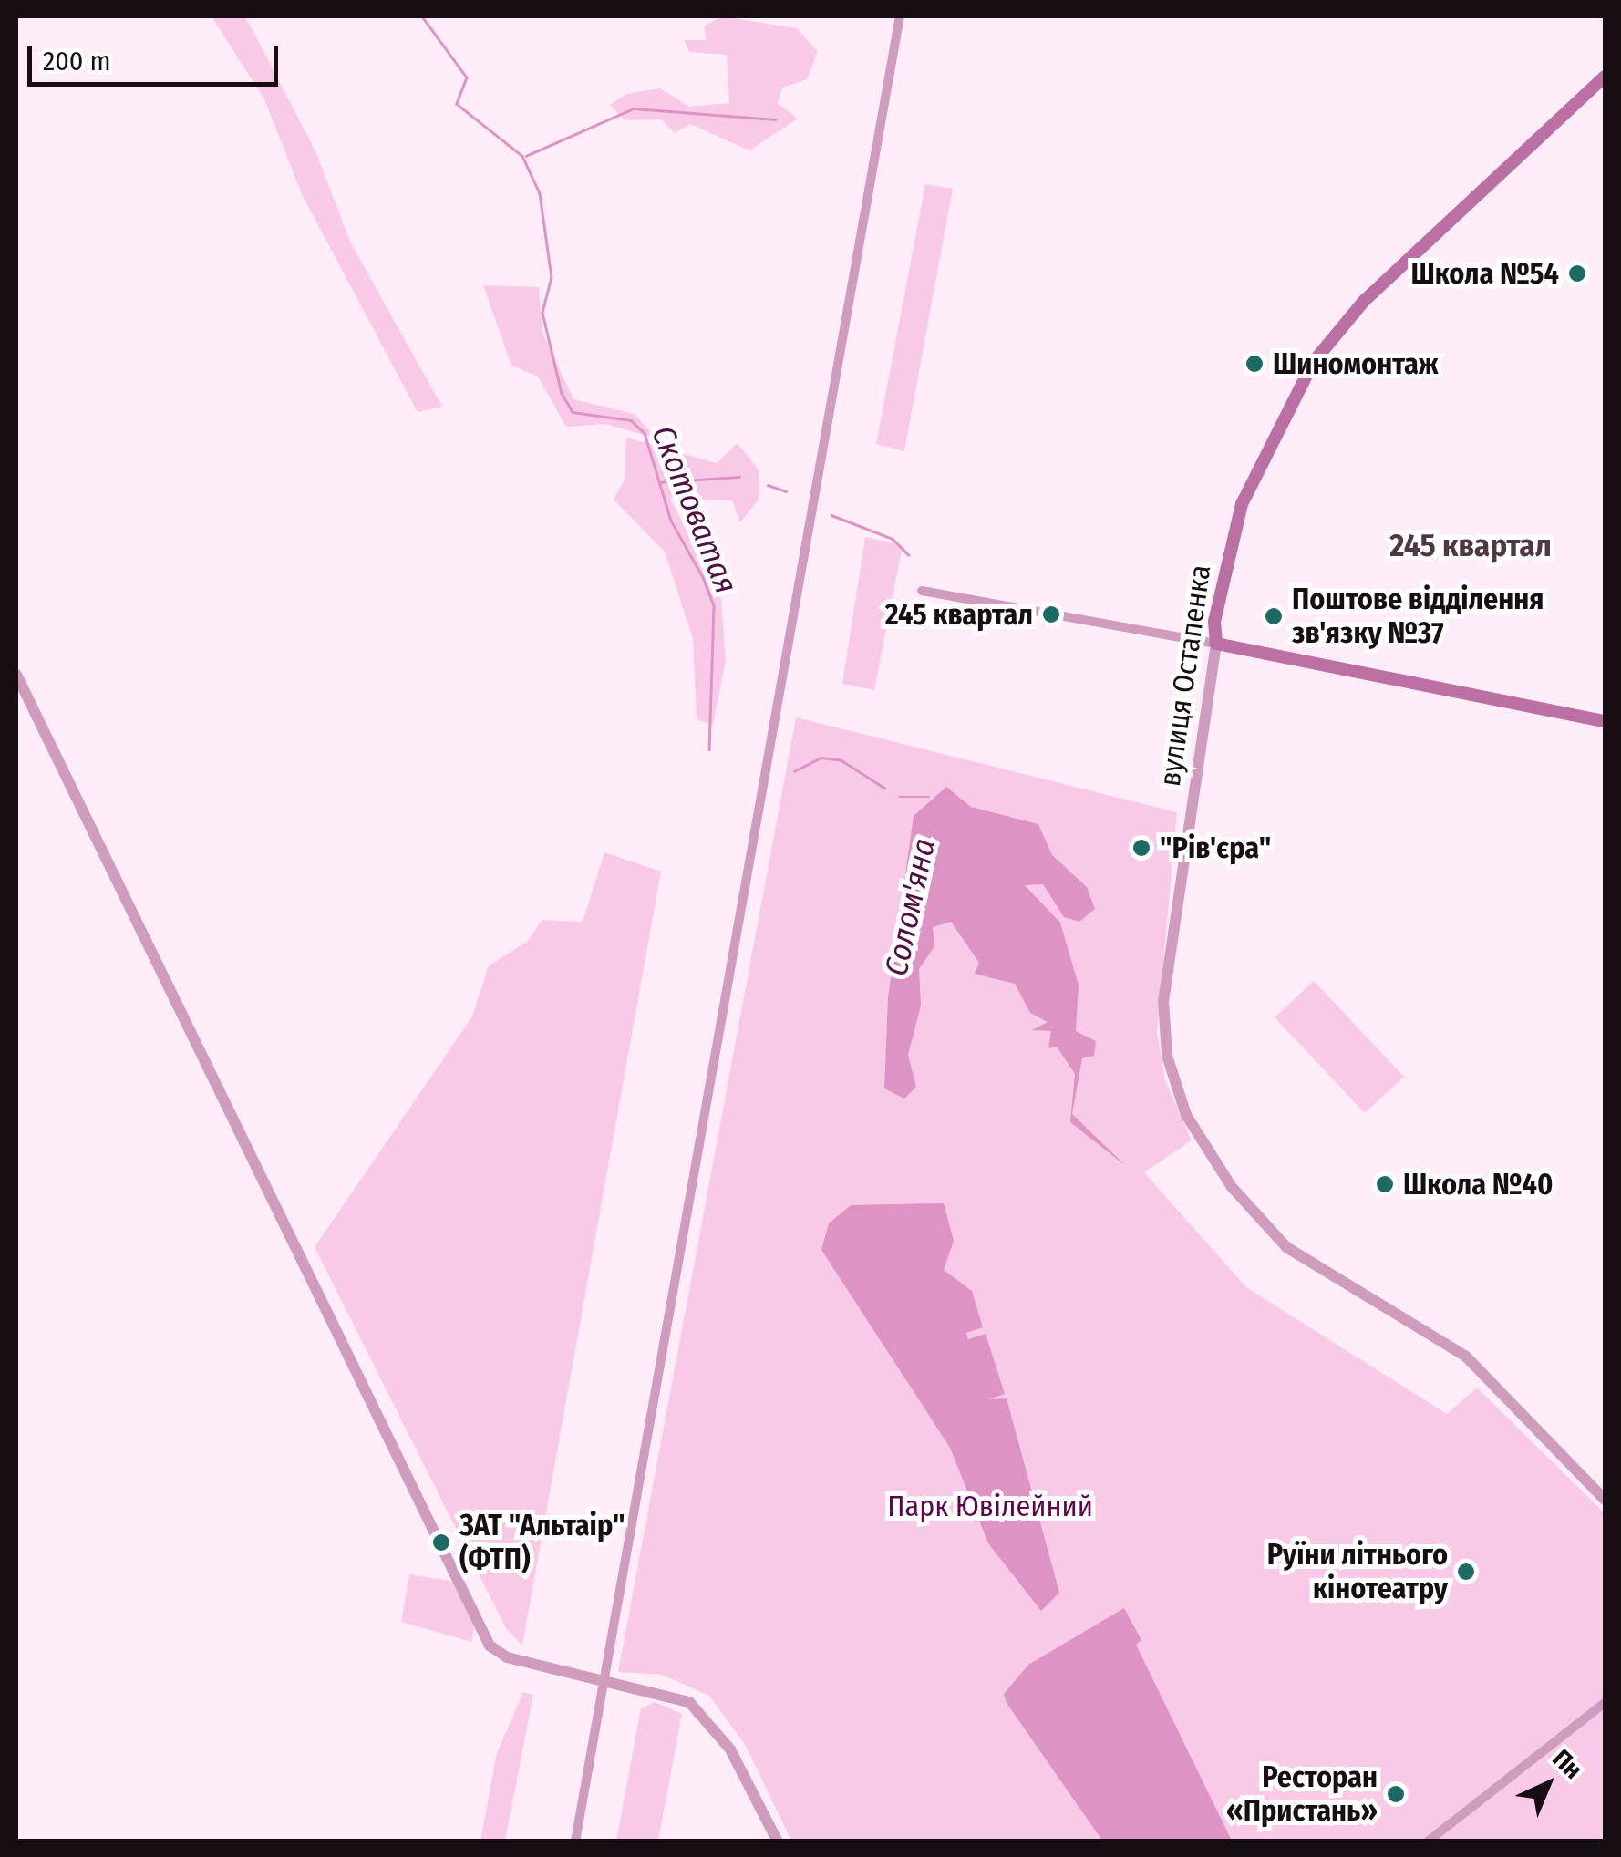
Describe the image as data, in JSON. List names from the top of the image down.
{
  "streets": {
    "main road": ["вулиця Остапенка"]
  },
  "districts": ["245 квартал"],
  "water": ["Скотоватая", "Солом'яна"],
  "parks": ["Парк Ювілейний"],
  "places": [
    "Школа №54",
    "Шиномонтаж",
    "245 квартал",
    "Поштове відділення зв'язку №37",
    "\"Рів'єра\"",
    "Школа №40",
    "ЗАТ \"Альтаір\" (ФТП)",
    "Руїни літнього кінотеатру",
    "Ресторан «Пристань»"
  ],
  "scale_bar": "200 m",
  "north": "top right"
}
